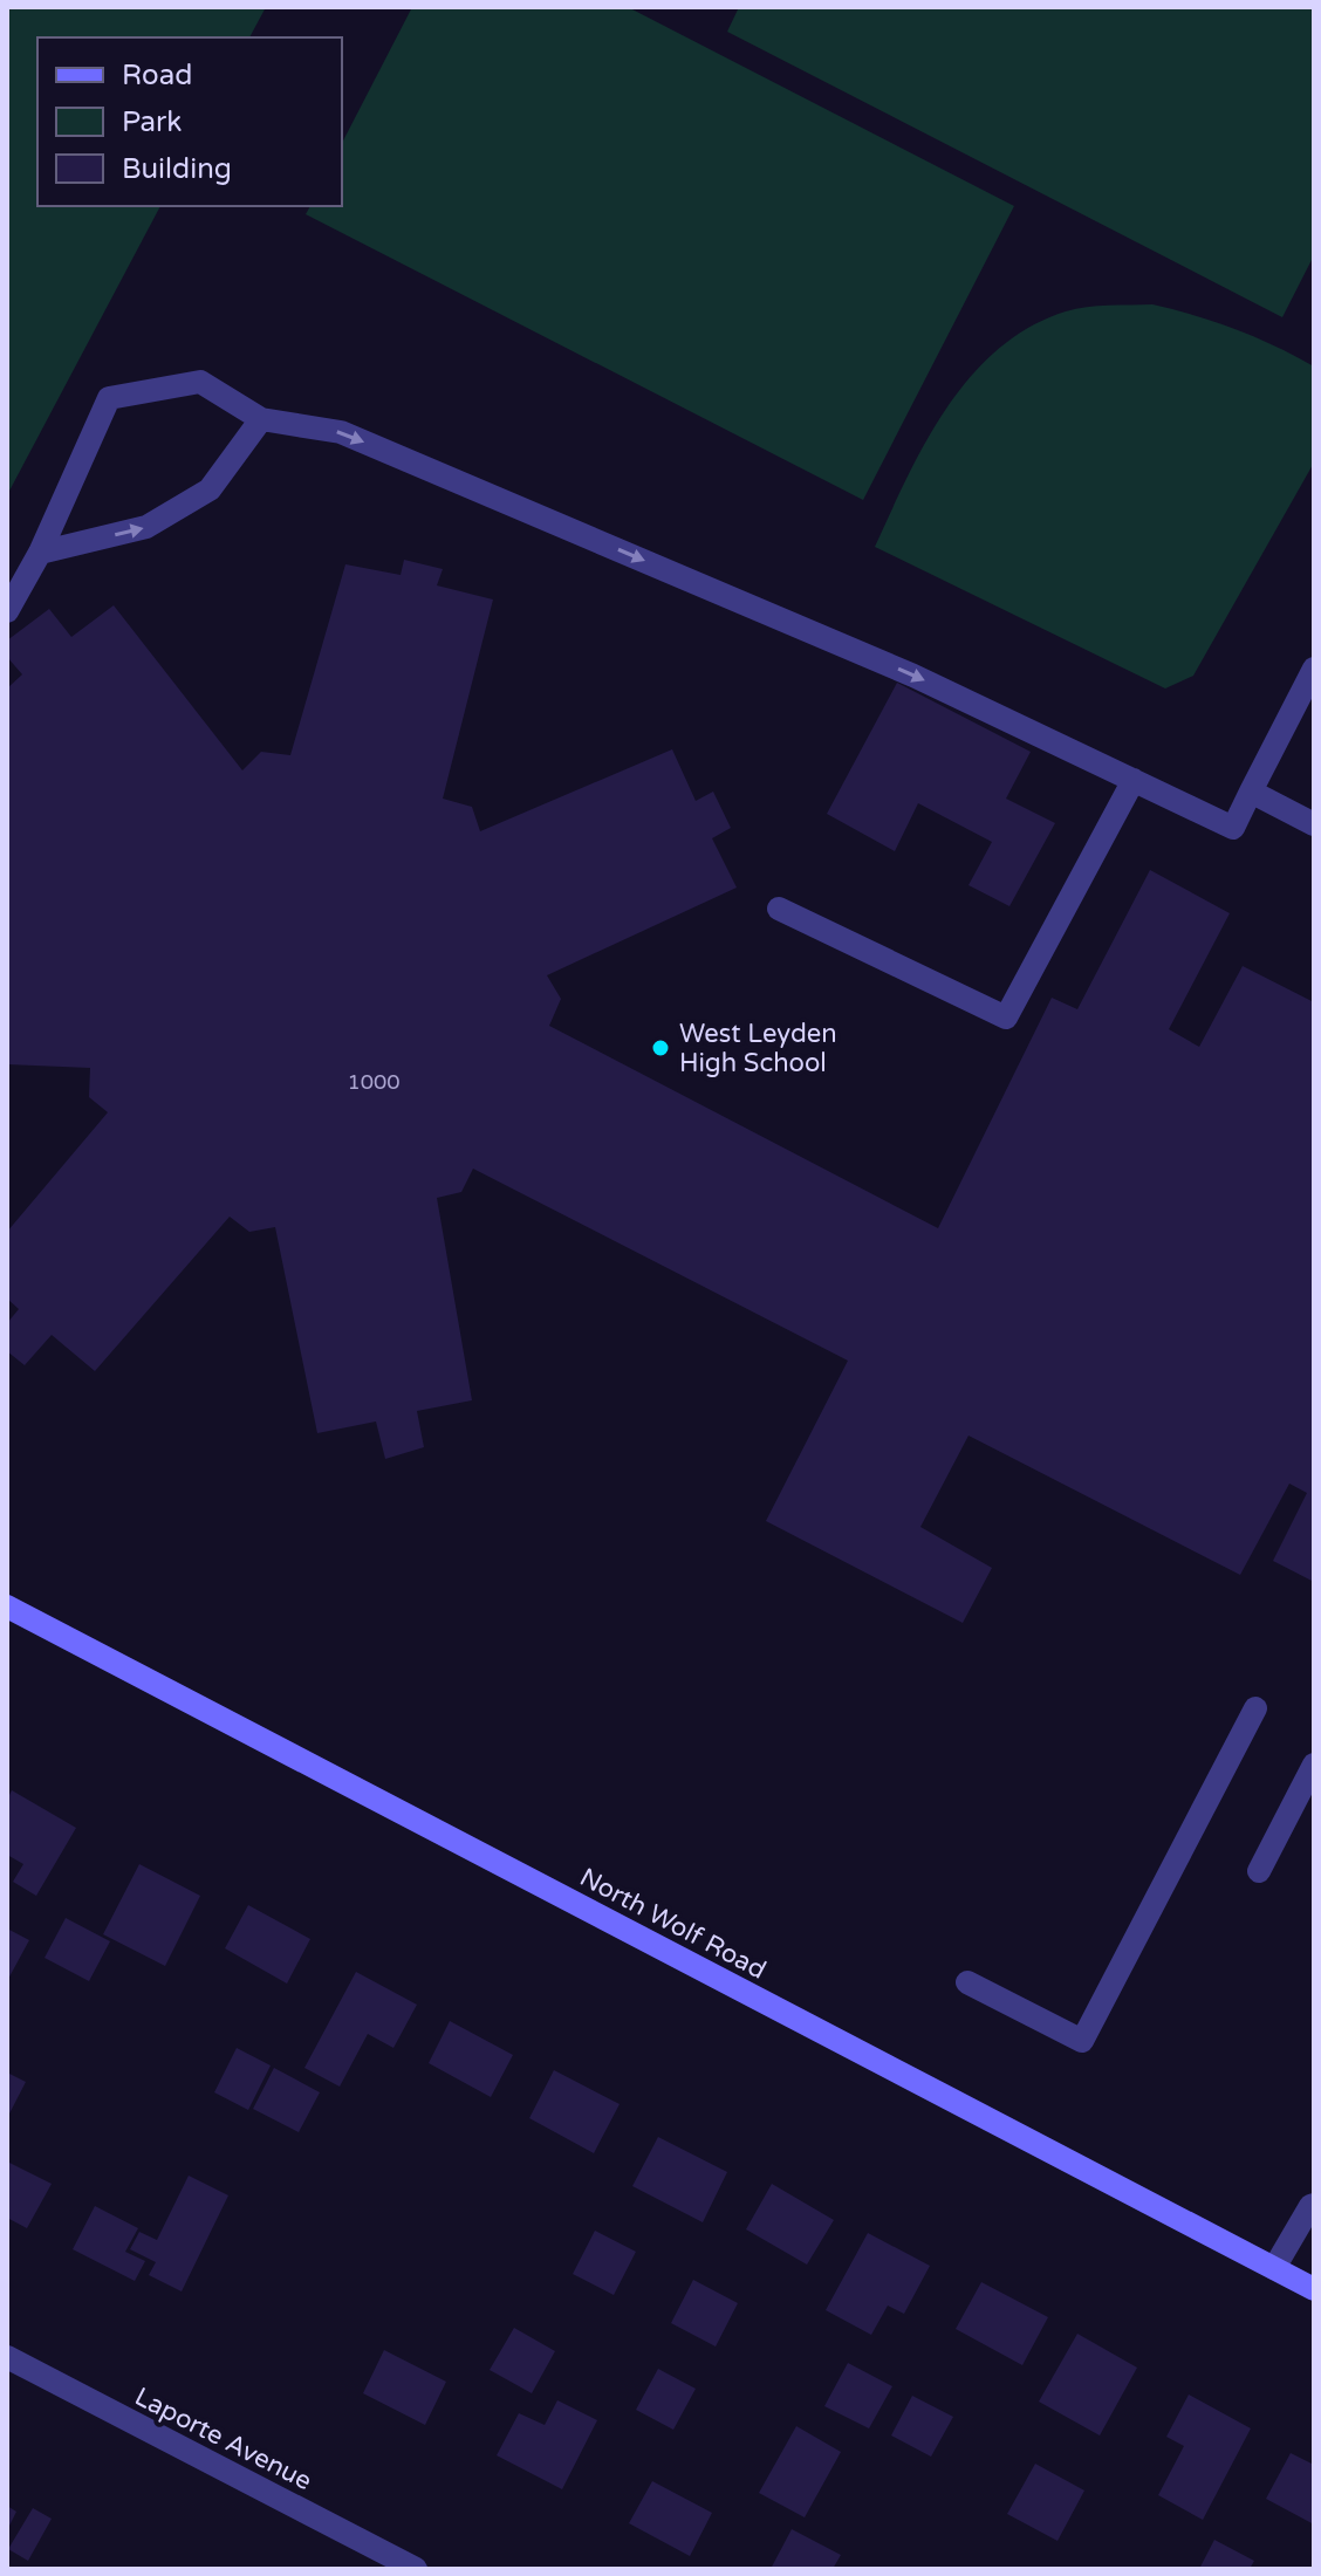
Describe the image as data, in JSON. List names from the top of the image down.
{
  "streets": {
    "main road": ["North Wolf Road"],
    "street": ["Laporte Avenue"]
  },
  "places": ["West Leyden High School"],
  "house_numbers": ["1000"],
  "legend": ["Road", "Park", "Building"]
}
